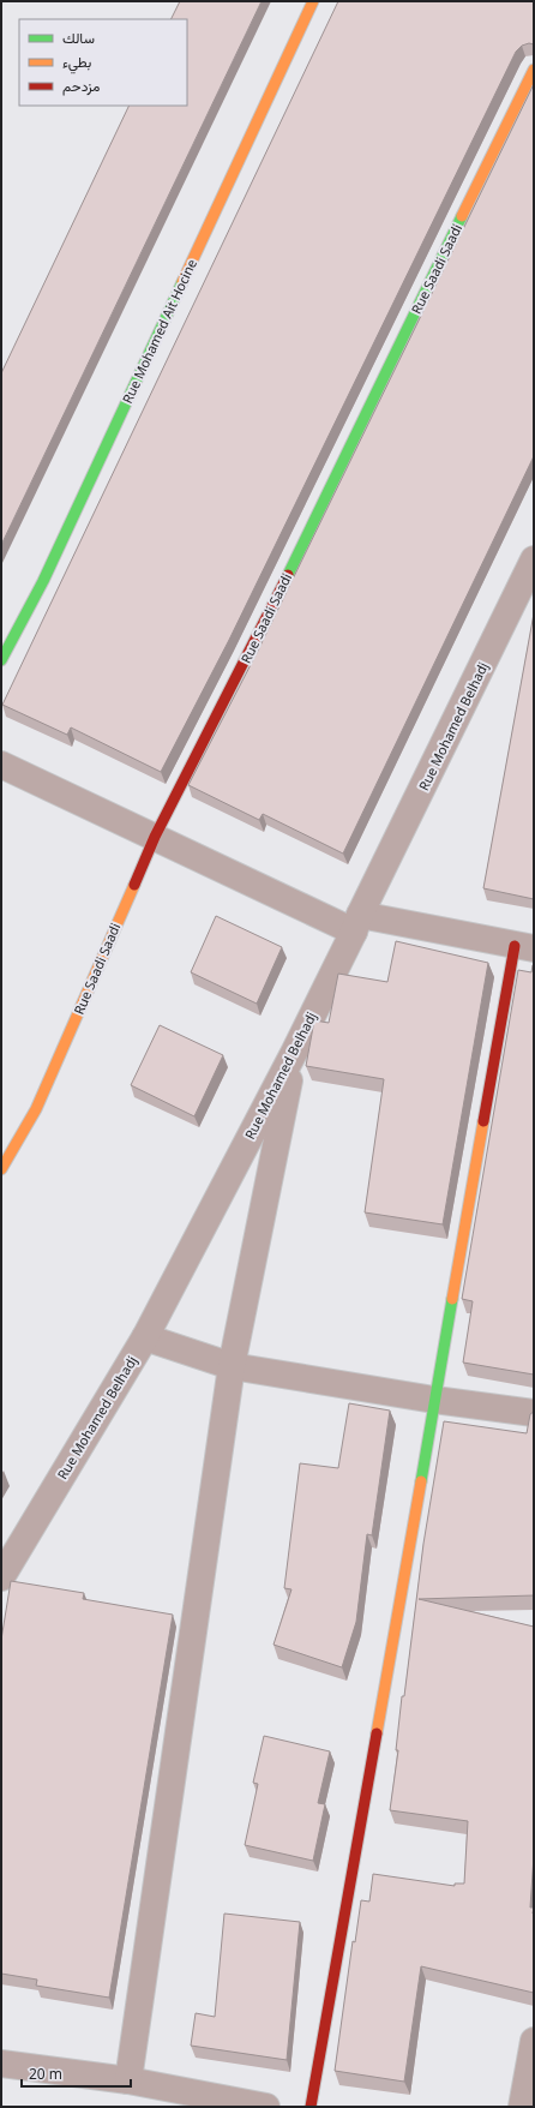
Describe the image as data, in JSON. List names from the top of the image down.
{
  "streets": {
    "street": ["Rue Saadi Saadi", "Rue Mohamed Ait Hocine", "Rue Mohamed Belhadj"]
  },
  "legend": ["سالك", "بطيء", "مزدحم"],
  "scale_bar": "20 m"
}
